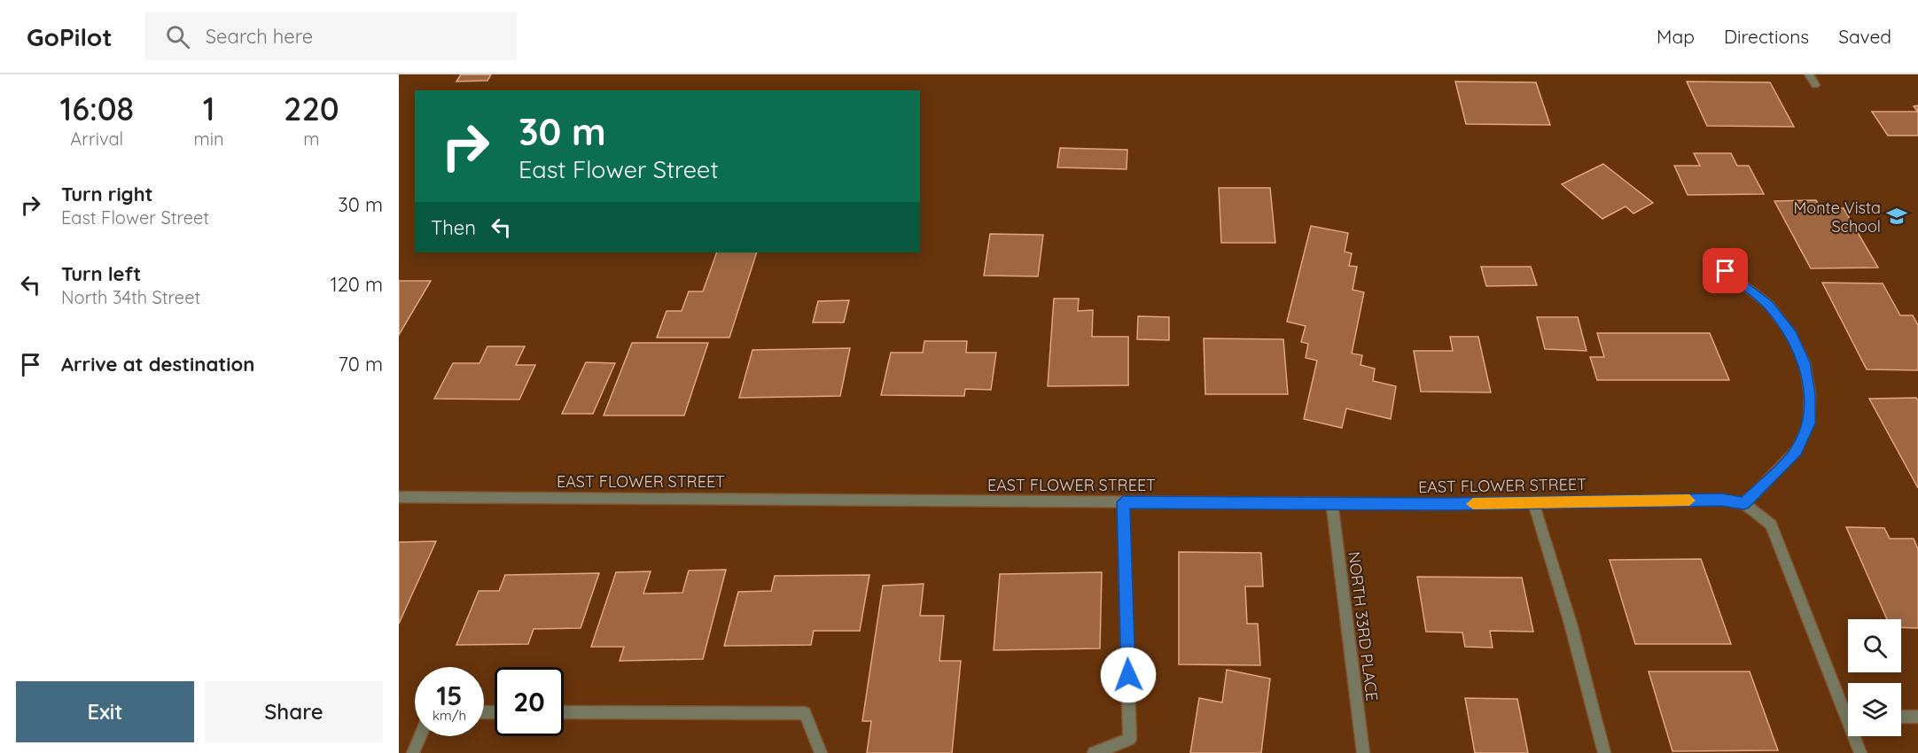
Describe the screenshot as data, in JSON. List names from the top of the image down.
{
  "streets": {
    "street": ["EAST FLOWER STREET", "NORTH 33RD PLACE"]
  },
  "crossings": [
    ["EAST FLOWER STREET", "NORTH 33RD PLACE"]
  ],
  "places": {
    "school or university": ["Monte Vista School"]
  },
  "page": {
    "header": "GoPilot",
    "search": "Search here",
    "nav": ["Map", "Directions", "Saved"],
    "eta": [
      "16:08",
      "Arrival",
      "1",
      "min",
      "220",
      "m"
    ],
    "turn": ["30 m", "East Flower Street"],
    "list": [
      {
        "name": "Turn right",
        "note": "East Flower Street",
        "value": "30 m"
      },
      {
        "name": "Turn left",
        "note": "North 34th Street",
        "value": "120 m"
      },
      {
        "name": "Arrive at destination",
        "value": "70 m"
      }
    ],
    "then": "Then",
    "speed": "15 km/h",
    "limit": "20",
    "buttons": ["Exit", "Share"]
  }
}
